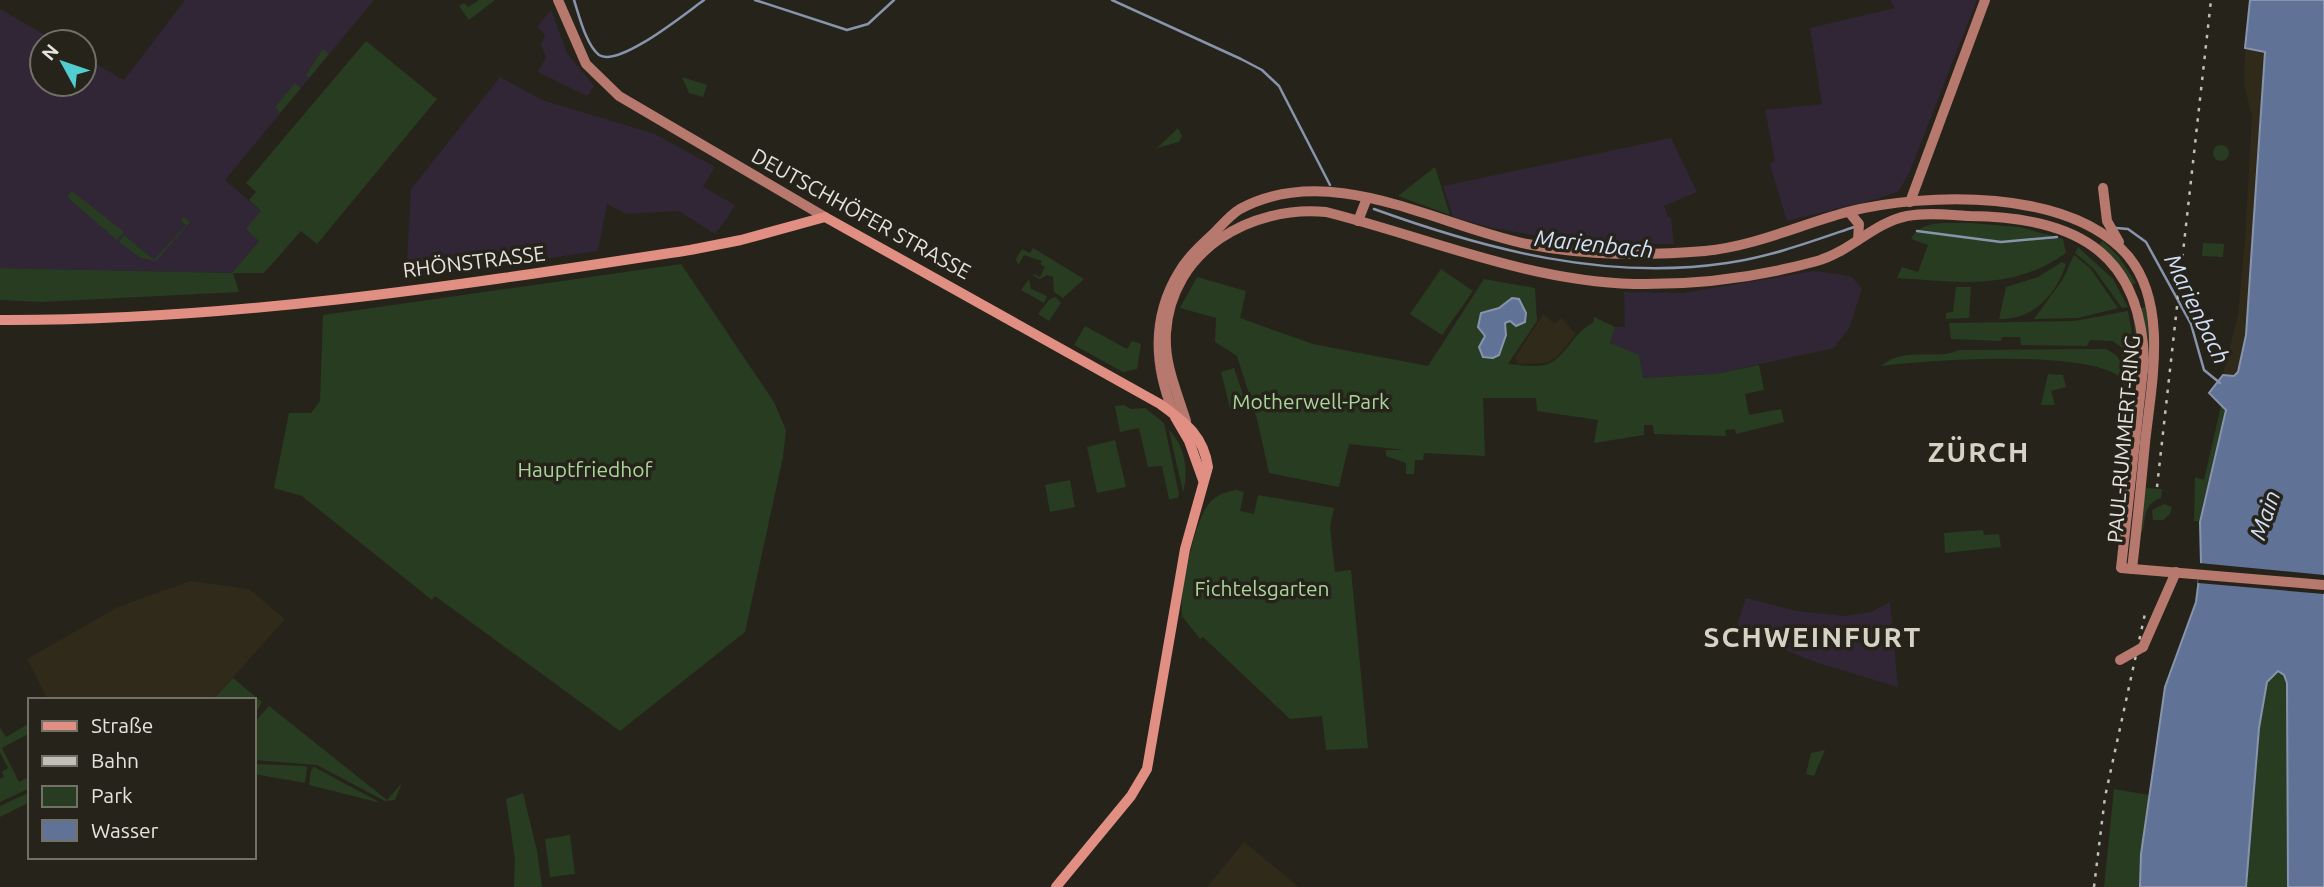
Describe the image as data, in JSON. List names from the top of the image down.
{
  "streets": {
    "main road": ["DEUTSCHHÖFER STRASSE", "RHÖNSTRASSE", "PAUL-RUMMERT-RING"]
  },
  "crossings": [
    ["DEUTSCHHÖFER STRASSE", "RHÖNSTRASSE"],
    ["DEUTSCHHÖFER STRASSE", "PAUL-RUMMERT-RING"]
  ],
  "districts": ["ZÜRCH", "SCHWEINFURT"],
  "water": ["Marienbach", "Main"],
  "parks": ["Motherwell-Park", "Hauptfriedhof", "Fichtelsgarten"],
  "legend": [
    "Straße",
    "Bahn",
    "Park",
    "Wasser"
  ],
  "north": "top left"
}
